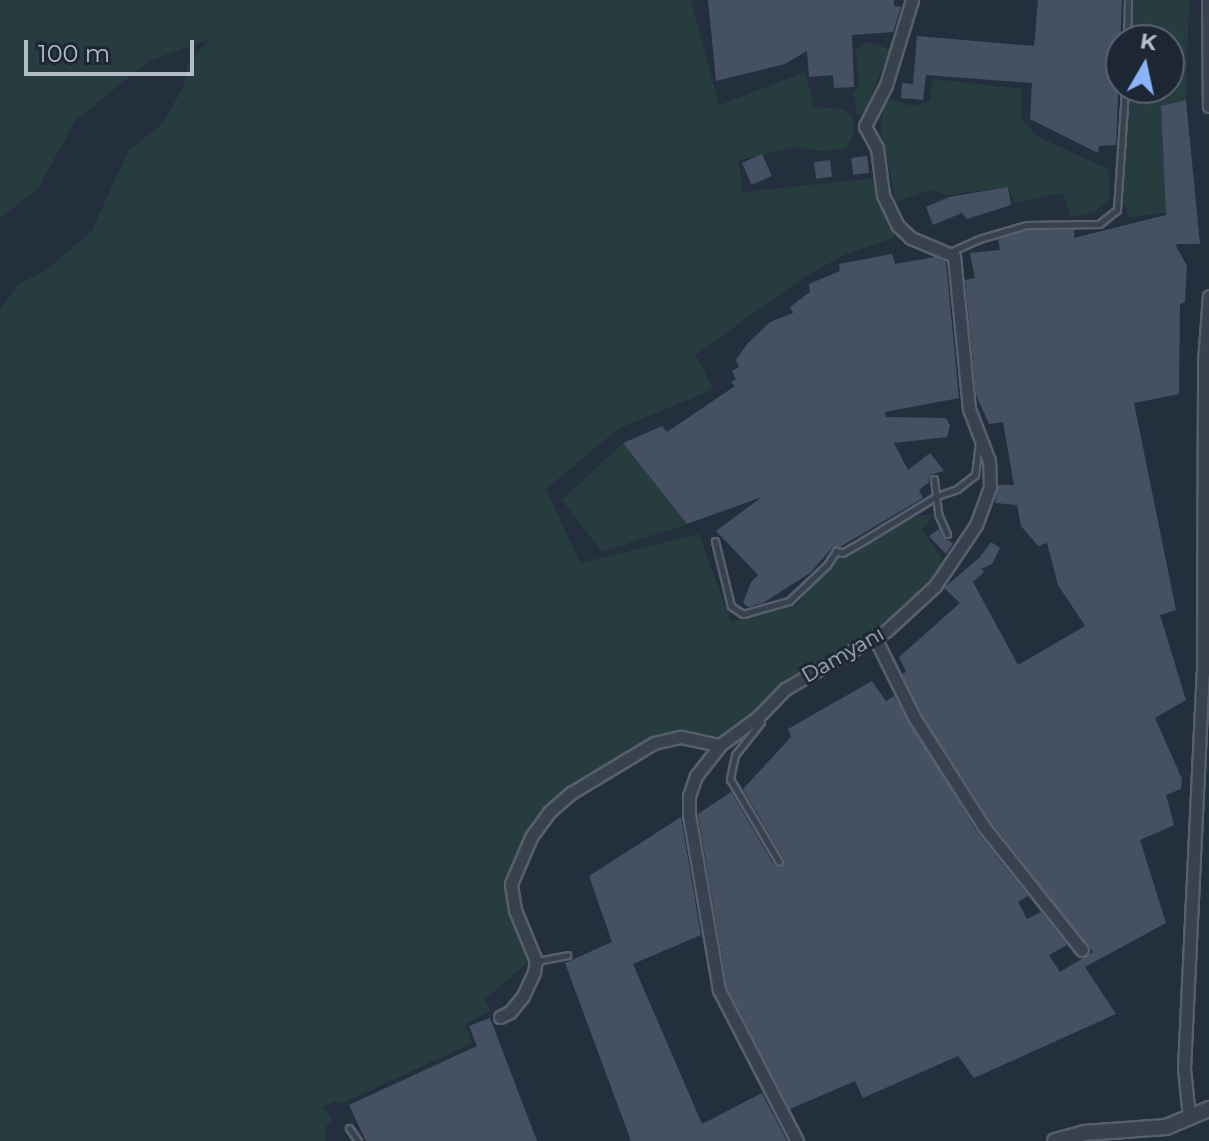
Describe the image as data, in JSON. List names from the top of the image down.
{
  "streets": {
    "street": ["Damyanı"]
  },
  "scale_bar": "100 m",
  "north": "top"
}
